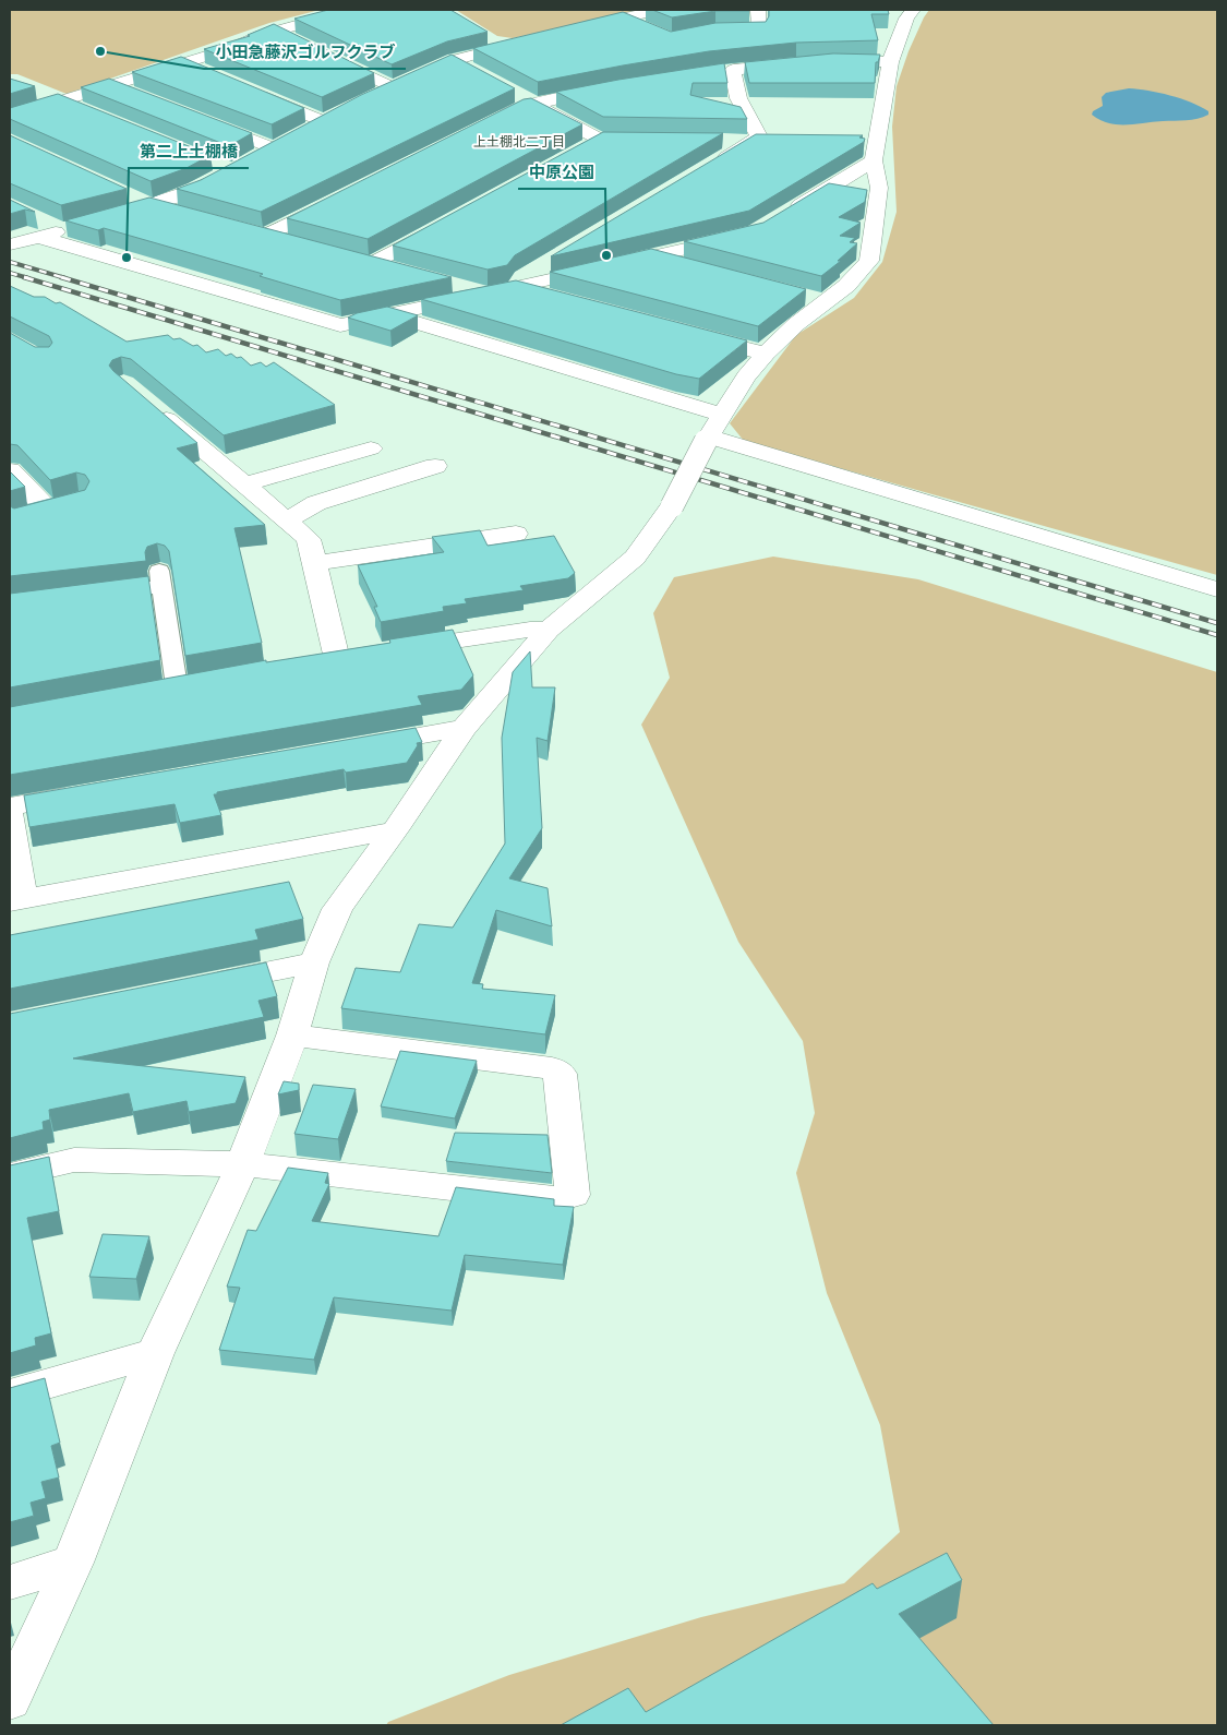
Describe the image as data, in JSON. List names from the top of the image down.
{
  "districts": ["上土棚北二丁目"],
  "places": ["小田急藤沢ゴルフクラブ", "中原公園", "第二上土棚橋"]
}
